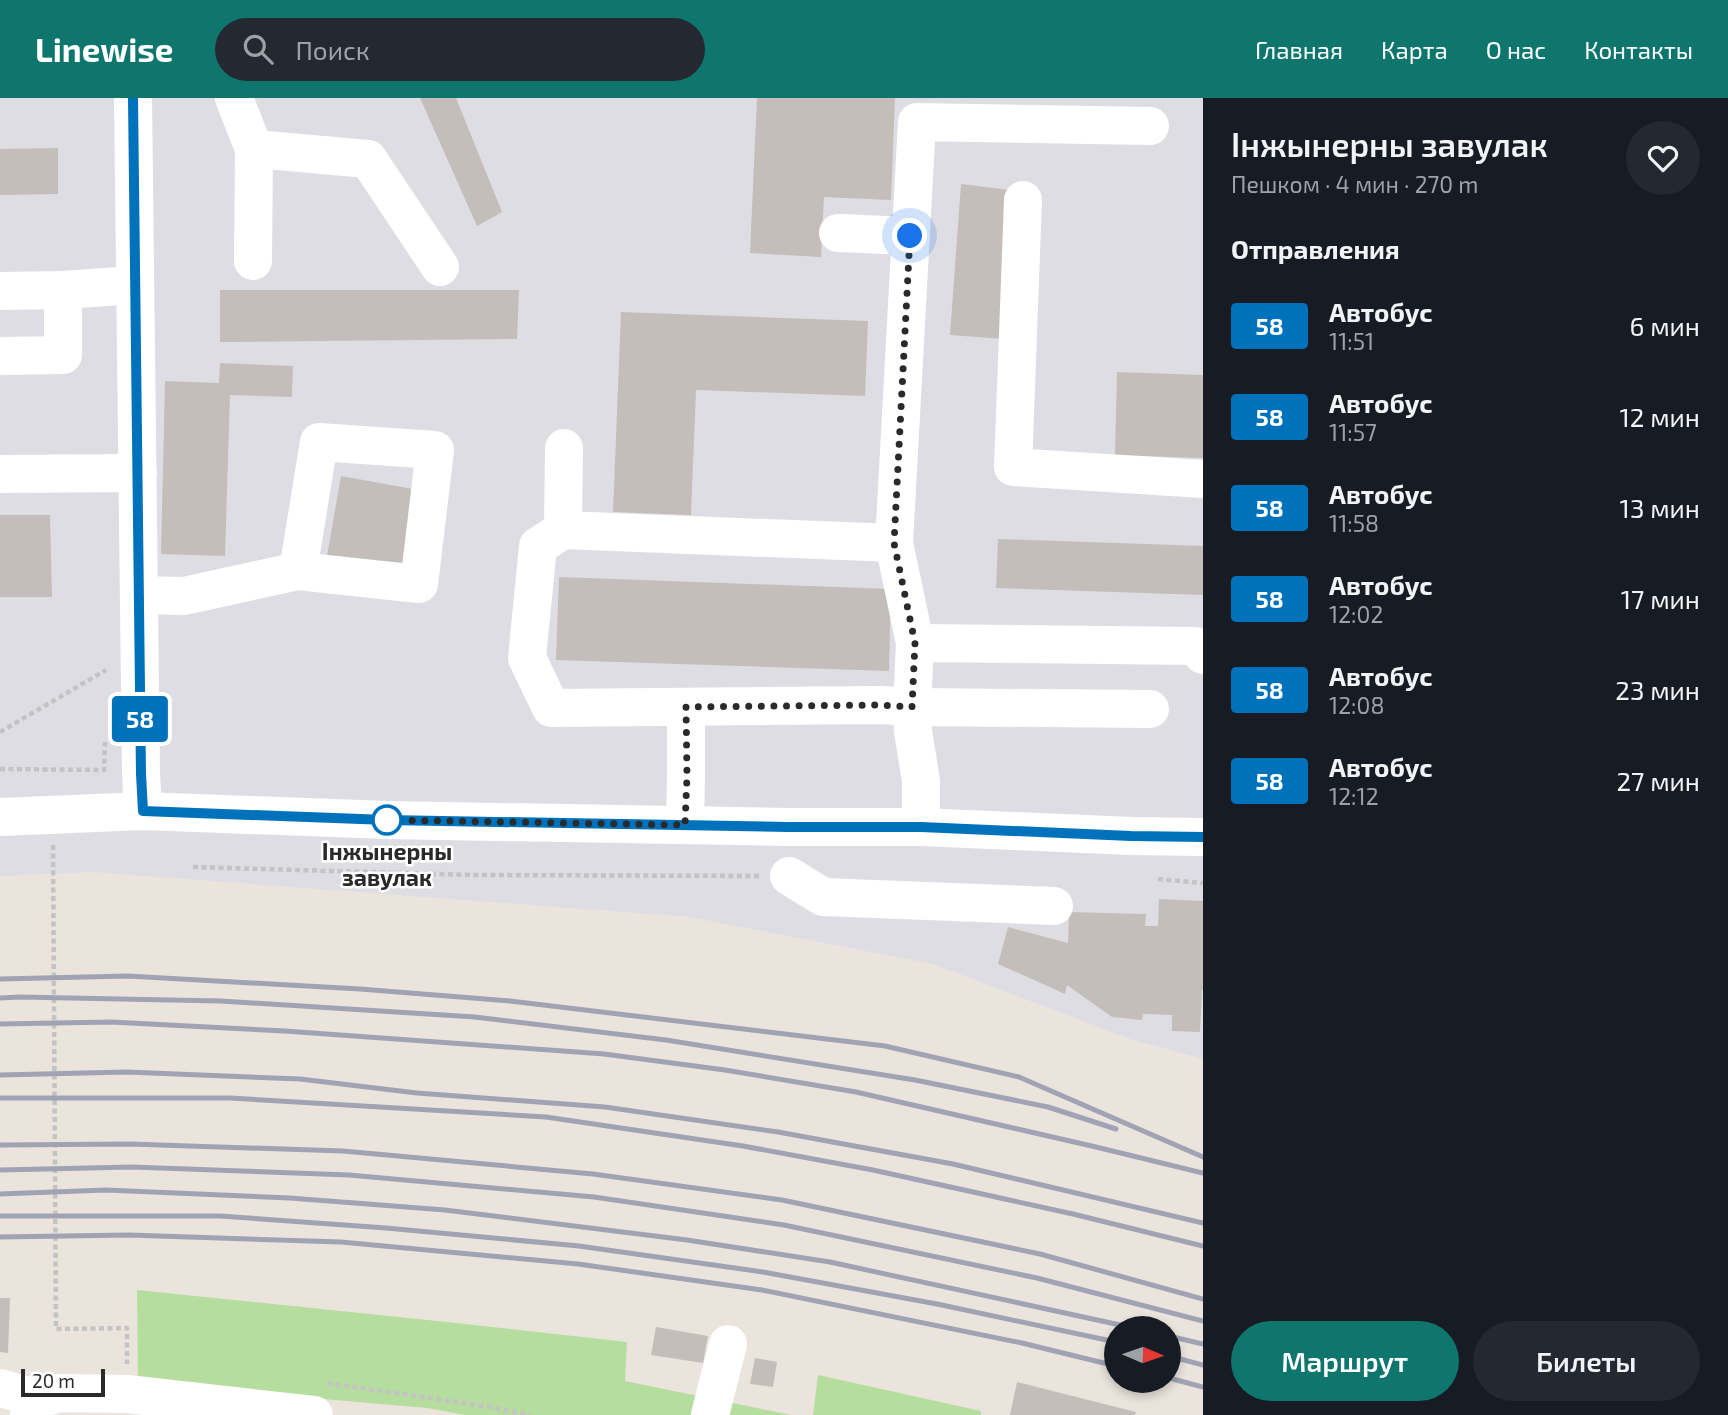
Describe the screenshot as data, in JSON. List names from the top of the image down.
{
  "places": ["Інжынерны завулак"],
  "lines": ["bus line 58"],
  "scale_bar": "20 m",
  "north": "right",
  "page": {
    "header": "Linewise",
    "search": "Поиск",
    "nav": [
      "Главная",
      "Карта",
      "О нас",
      "Контакты"
    ],
    "on_map": "58",
    "heading": [
      ["Інжынерны завулак", "Пешком · 4 мин · 270 m"],
      "Отправления"
    ],
    "list": [
      {
        "mark": "58",
        "name": "Автобус",
        "note": "11:51",
        "value": "6 мин"
      },
      {
        "mark": "58",
        "name": "Автобус",
        "note": "11:57",
        "value": "12 мин"
      },
      {
        "mark": "58",
        "name": "Автобус",
        "note": "11:58",
        "value": "13 мин"
      },
      {
        "mark": "58",
        "name": "Автобус",
        "note": "12:02",
        "value": "17 мин"
      },
      {
        "mark": "58",
        "name": "Автобус",
        "note": "12:08",
        "value": "23 мин"
      },
      {
        "mark": "58",
        "name": "Автобус",
        "note": "12:12",
        "value": "27 мин"
      }
    ],
    "buttons": ["Маршрут", "Билеты"],
    "scale": "20 m"
  }
}
